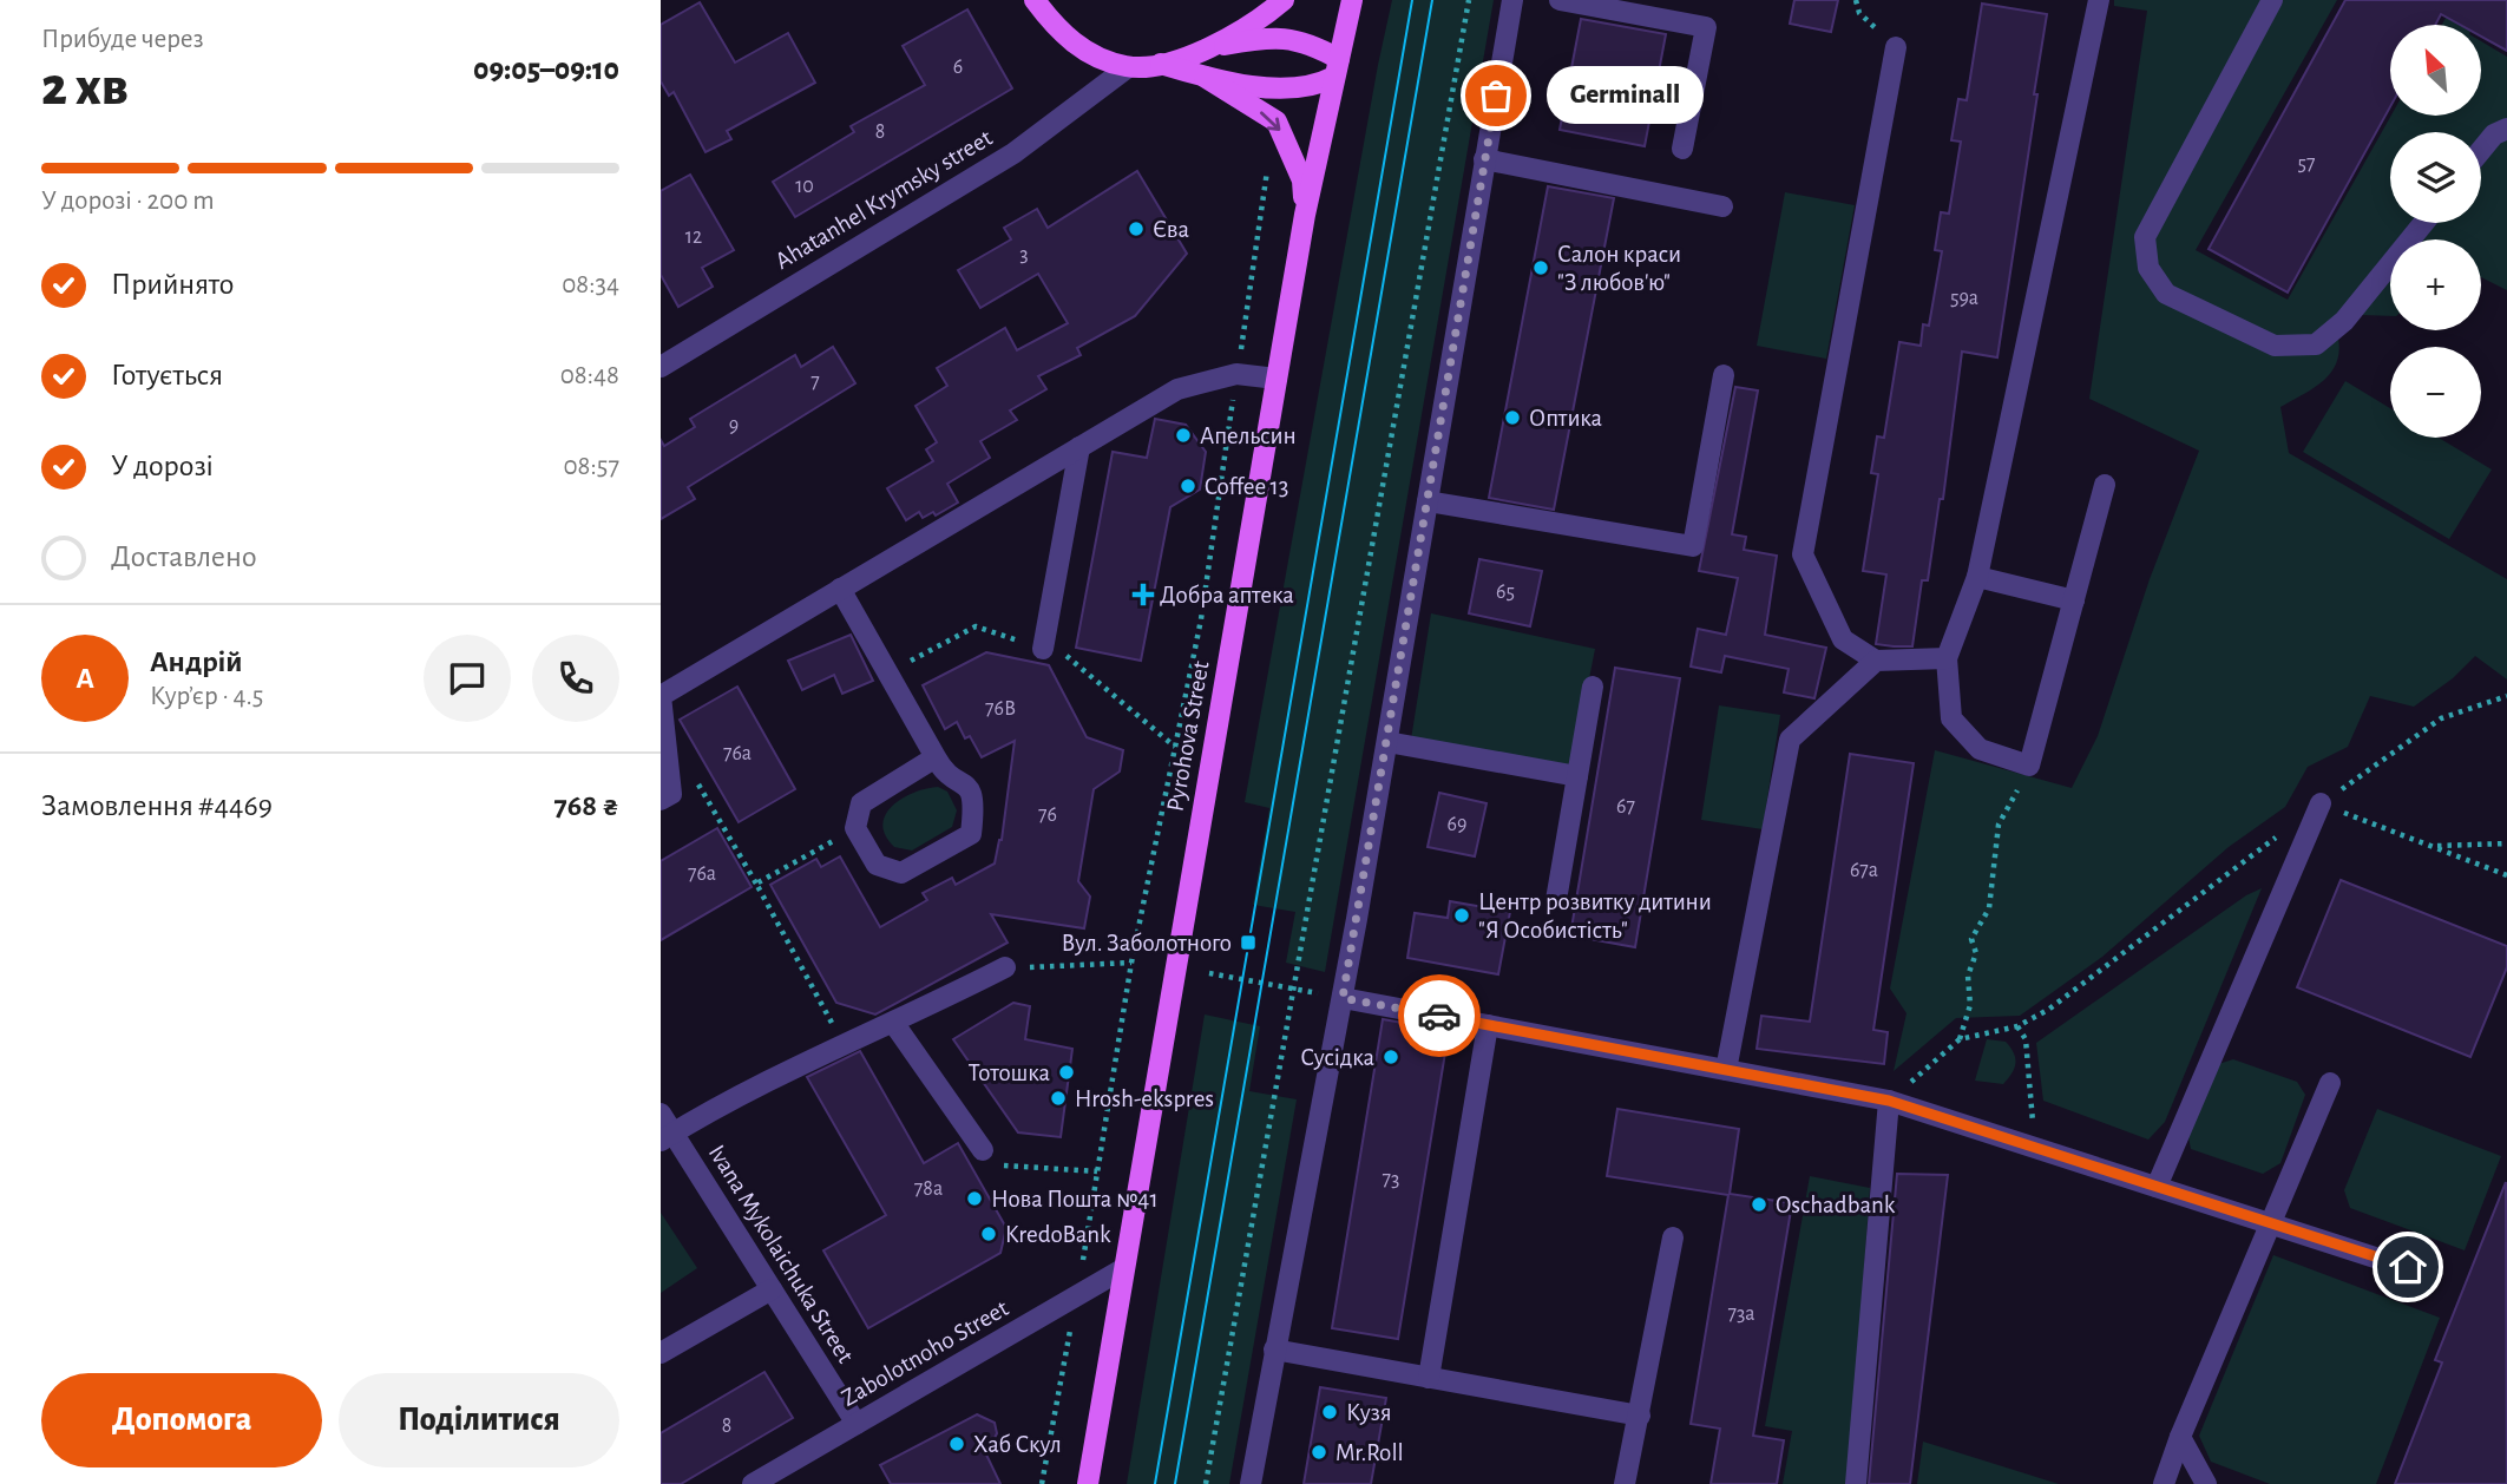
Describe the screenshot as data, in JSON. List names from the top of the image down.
{
  "streets": {
    "main road": ["Pyrohova Street"],
    "street": ["Ahatanhel Krymsky street", "Ivana Mykolaichuka Street", "Zabolotnoho Street"]
  },
  "crossings": [
    ["Pyrohova Street", "Zabolotnoho Street"],
    ["Ivana Mykolaichuka Street", "Zabolotnoho Street"]
  ],
  "places": {
    "other": [
      "Germinall",
      "Єва",
      "Салон краси \"З любов'ю\"",
      "Оптика",
      "Апельсин",
      "Coffee 13",
      "Центр розвитку дитини \"Я Особистість\"",
      "Сусідка",
      "Тотошка",
      "Hrosh-ekspres",
      "Нова Пошта №41",
      "Oschadbank",
      "KredoBank",
      "Кузя",
      "Хаб Скул",
      "Mr.Roll"
    ],
    "health": ["Добра аптека"],
    "transit": ["Вул. Заболотного"]
  },
  "house_numbers": [
    "6",
    "8",
    "57",
    "10",
    "12",
    "3",
    "59а",
    "7",
    "9",
    "65",
    "76В",
    "76а",
    "67",
    "76",
    "69",
    "67а",
    "76а",
    "73",
    "78а",
    "73а",
    "8"
  ],
  "north": "top left",
  "page": {
    "heading": ["2 хв", "Прибуде через", "09:05–09:10"],
    "panel": [
      "Андрій",
      "Кур’єр · 4.5",
      "Замовлення #4469",
      "768 ₴"
    ],
    "map_buttons": ["+", "−"],
    "bubble": "Germinall",
    "bar": "У дорозі · 200 m",
    "list": [
      ["Прийнято", "08:34"],
      ["Готується", "08:48"],
      ["У дорозі", "08:57"],
      "Доставлено"
    ],
    "round": "А",
    "buttons": ["Допомога", "Поділитися"]
  }
}
